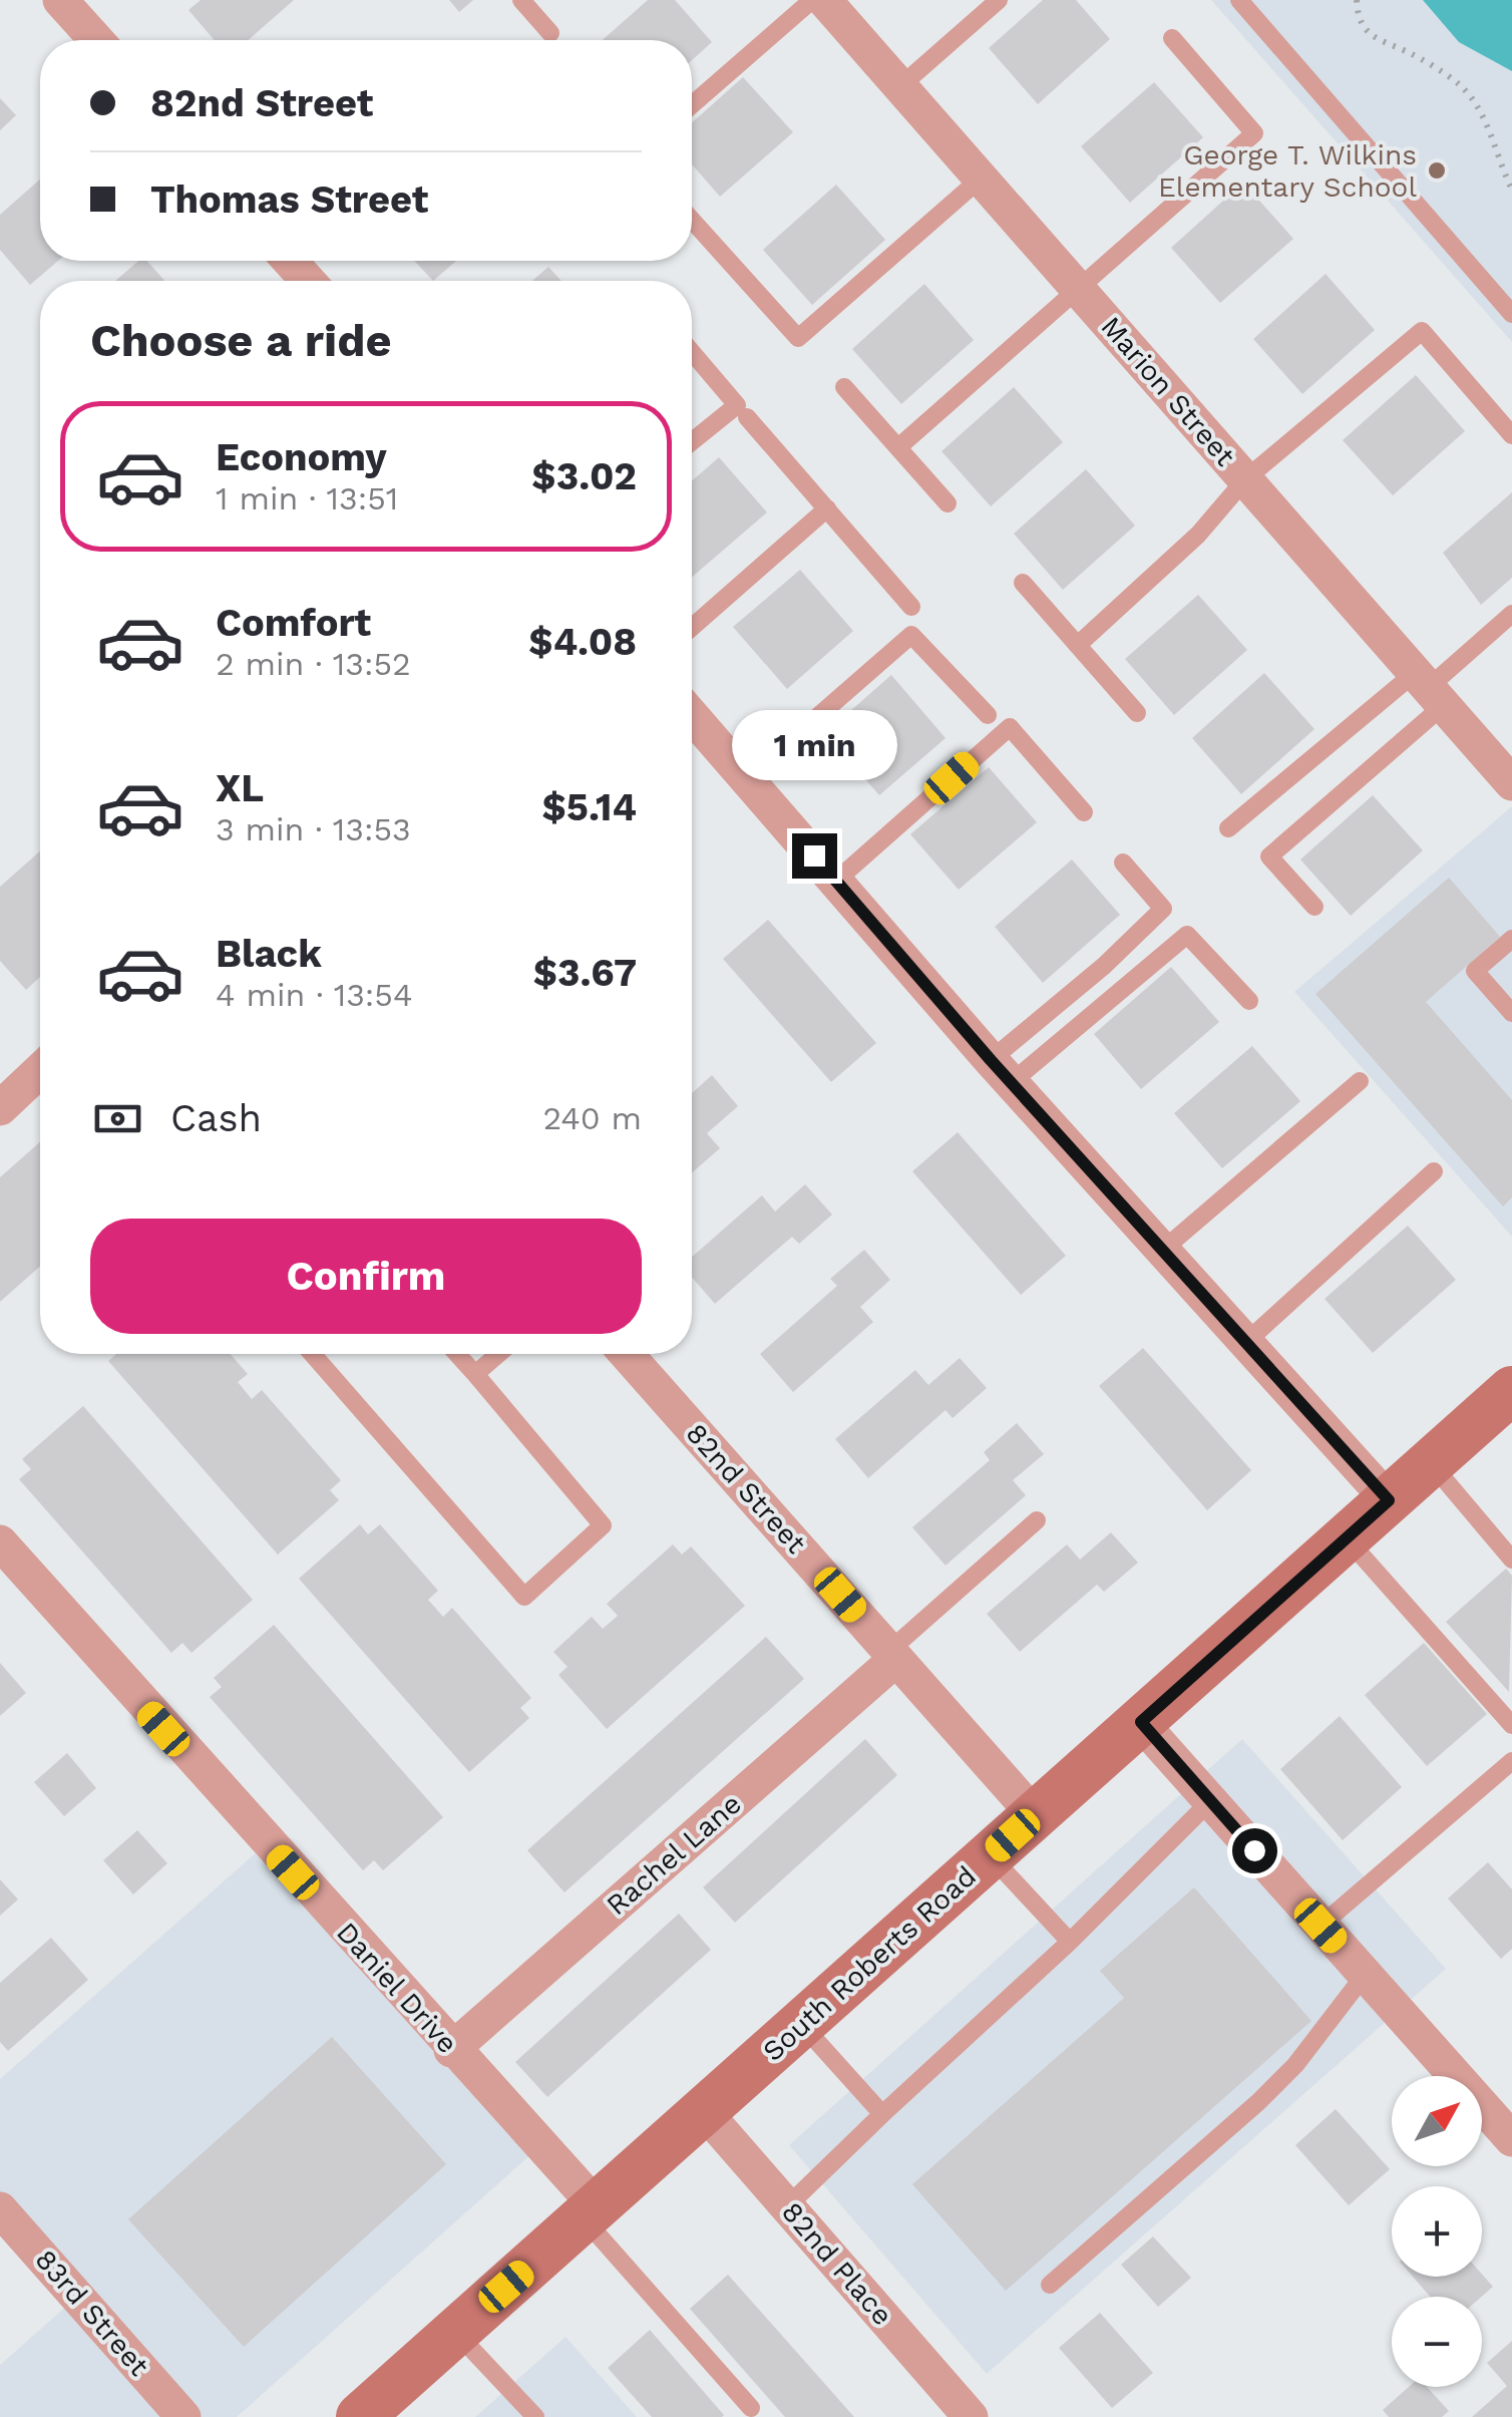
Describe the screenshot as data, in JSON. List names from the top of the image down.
{
  "streets": {
    "street": [
      "Marion Street",
      "82nd Street",
      "Rachel Lane",
      "South Roberts Road",
      "Daniel Drive",
      "82nd Place",
      "83rd Street"
    ]
  },
  "crossings": [
    ["82nd Street", "Rachel Lane"],
    ["82nd Street", "South Roberts Road"],
    ["Rachel Lane", "Daniel Drive"],
    ["South Roberts Road", "Daniel Drive"],
    ["South Roberts Road", "82nd Place"]
  ],
  "places": ["George T. Wilkins Elementary School"],
  "north": "top right",
  "page": {
    "banner": ["82nd Street", "Thomas Street"],
    "heading": "Choose a ride",
    "list": [
      {
        "name": "Economy",
        "note": "1 min · 13:51",
        "value": "$3.02"
      },
      {
        "name": "Comfort",
        "note": "2 min · 13:52",
        "value": "$4.08"
      },
      {
        "name": "XL",
        "note": "3 min · 13:53",
        "value": "$5.14"
      },
      {
        "name": "Black",
        "note": "4 min · 13:54",
        "value": "$3.67"
      }
    ],
    "bubble": "1 min",
    "pay": ["Cash", "240 m"],
    "buttons": "Confirm",
    "map_buttons": ["+", "−"]
  }
}
